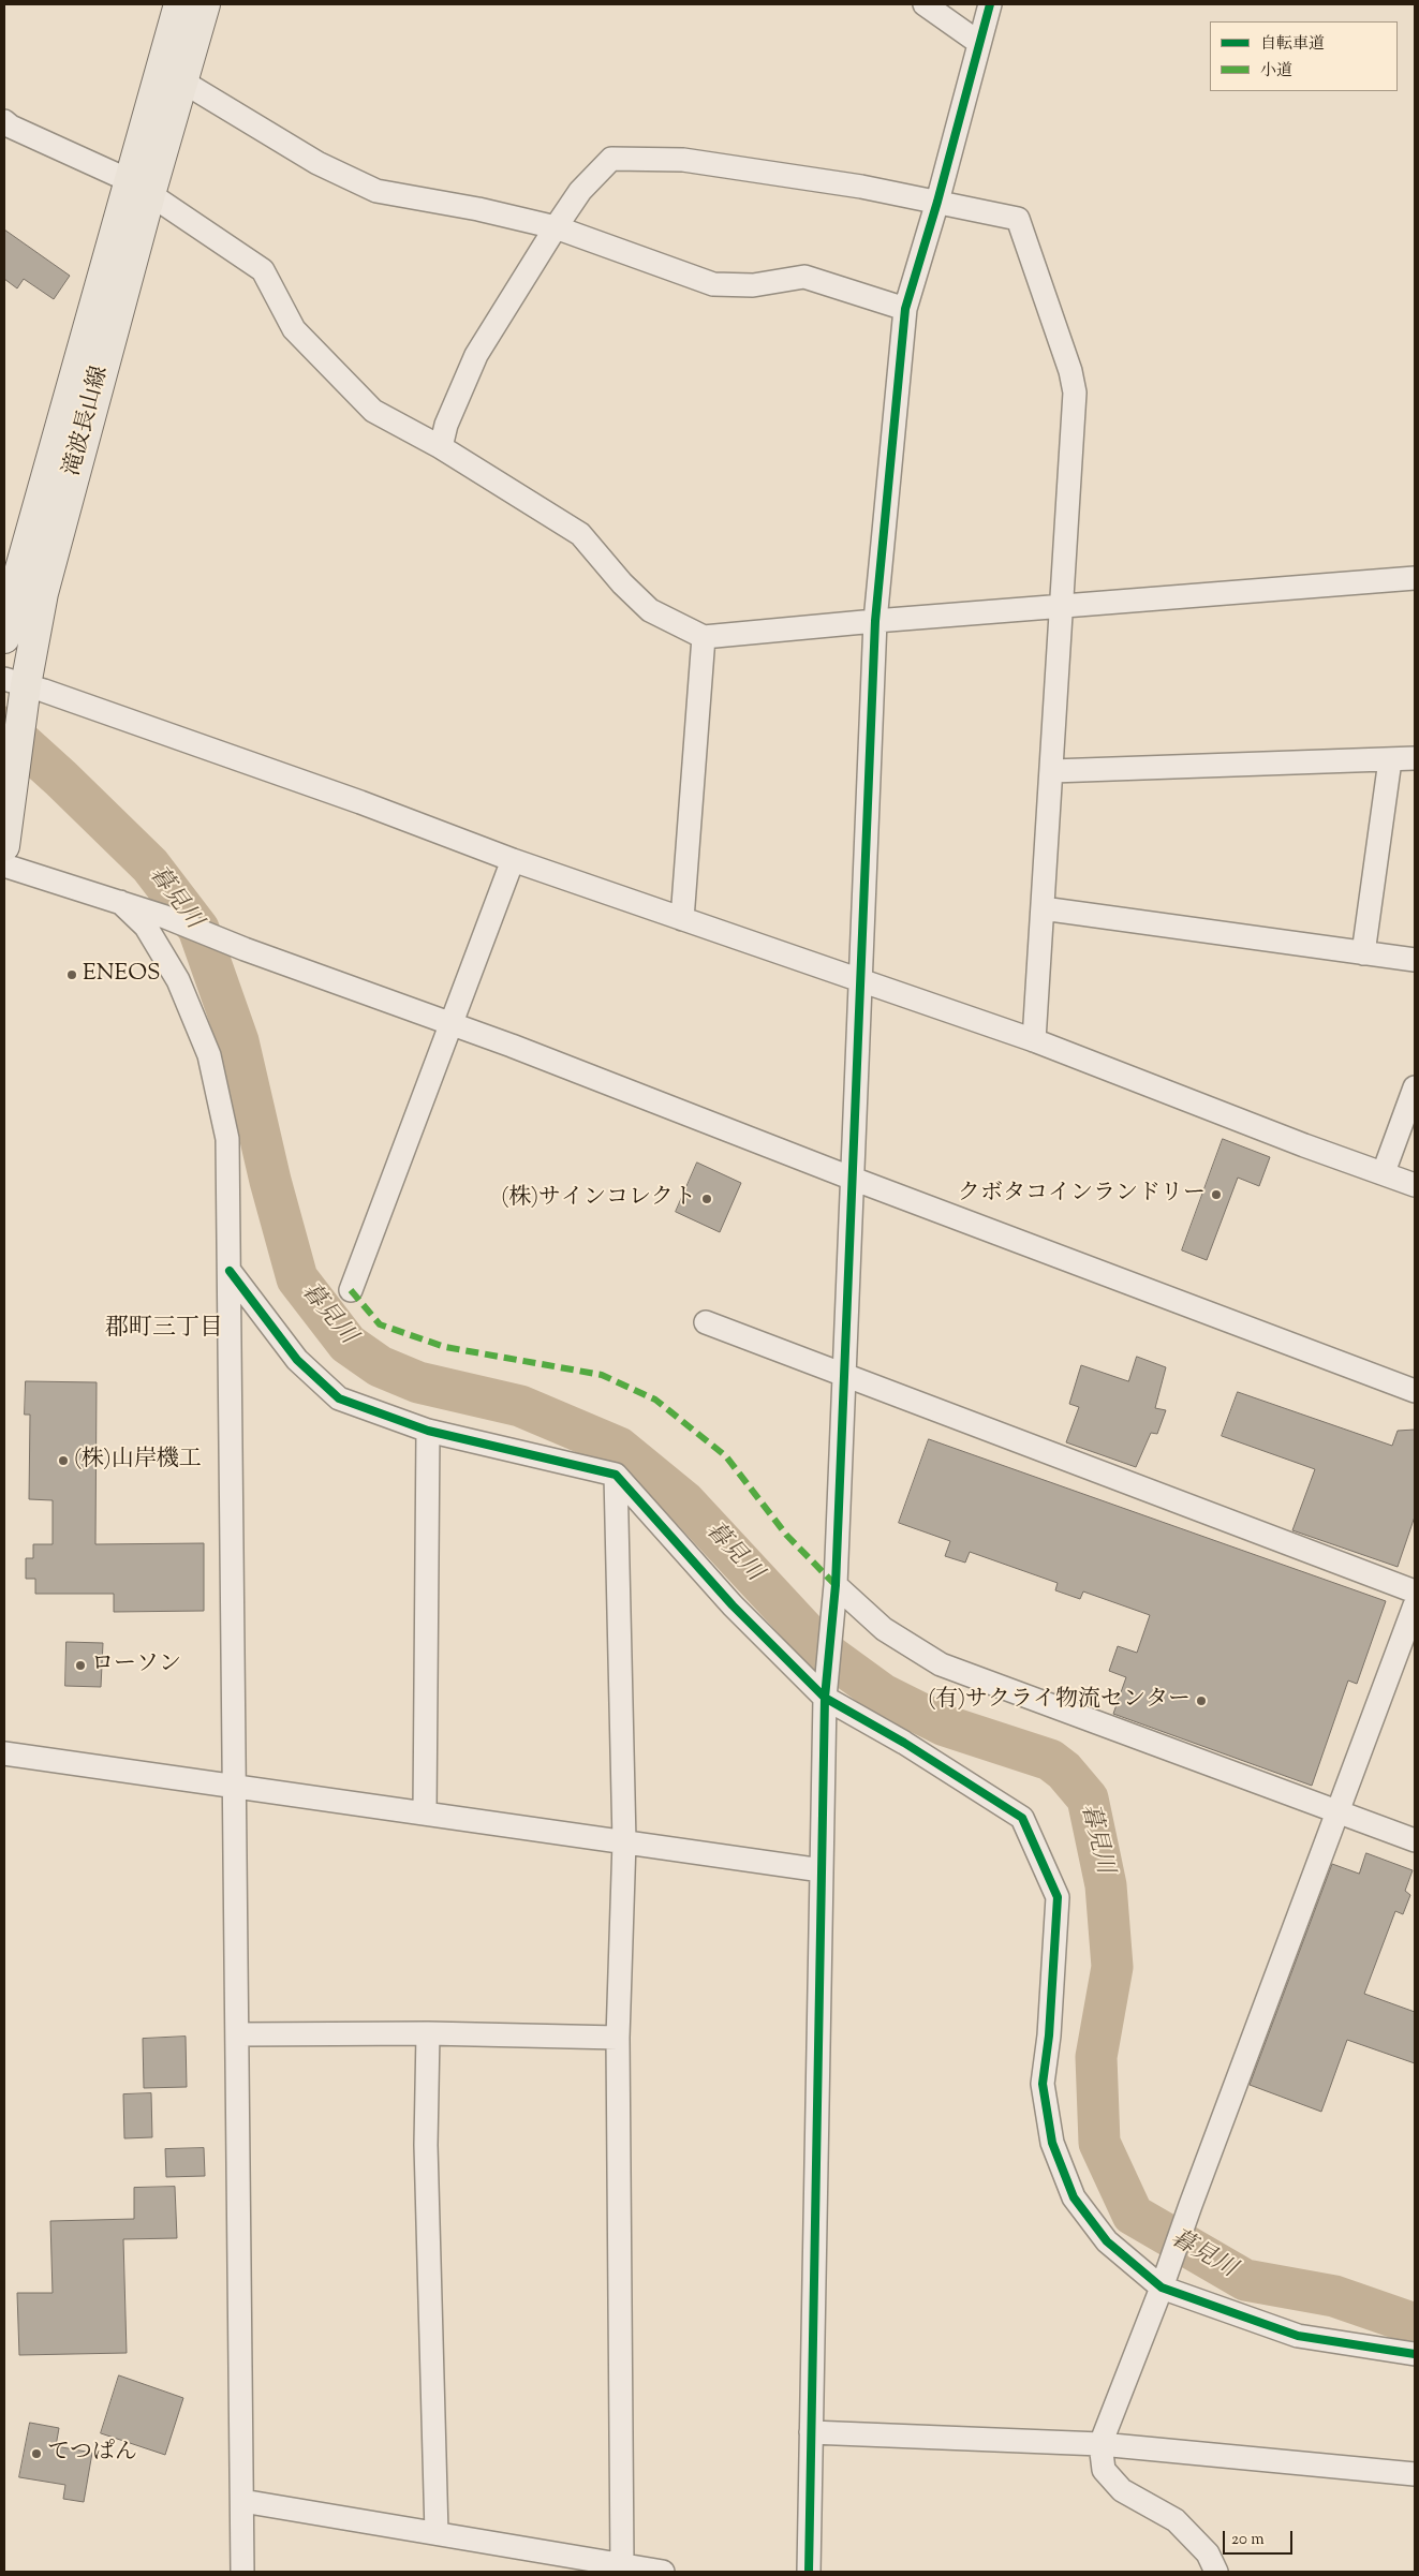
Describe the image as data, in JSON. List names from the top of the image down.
{
  "streets": {
    "main road": ["滝波長山線"]
  },
  "districts": ["郡町三丁目"],
  "water": ["暮見川"],
  "places": [
    "ENEOS",
    "クボタコインランドリー",
    "(株)サインコレクト",
    "(株)山岸機工",
    "ローソン",
    "(有)サクライ物流センター",
    "てつぱん"
  ],
  "legend": ["自転車道", "小道"],
  "scale_bar": "20 m"
}
